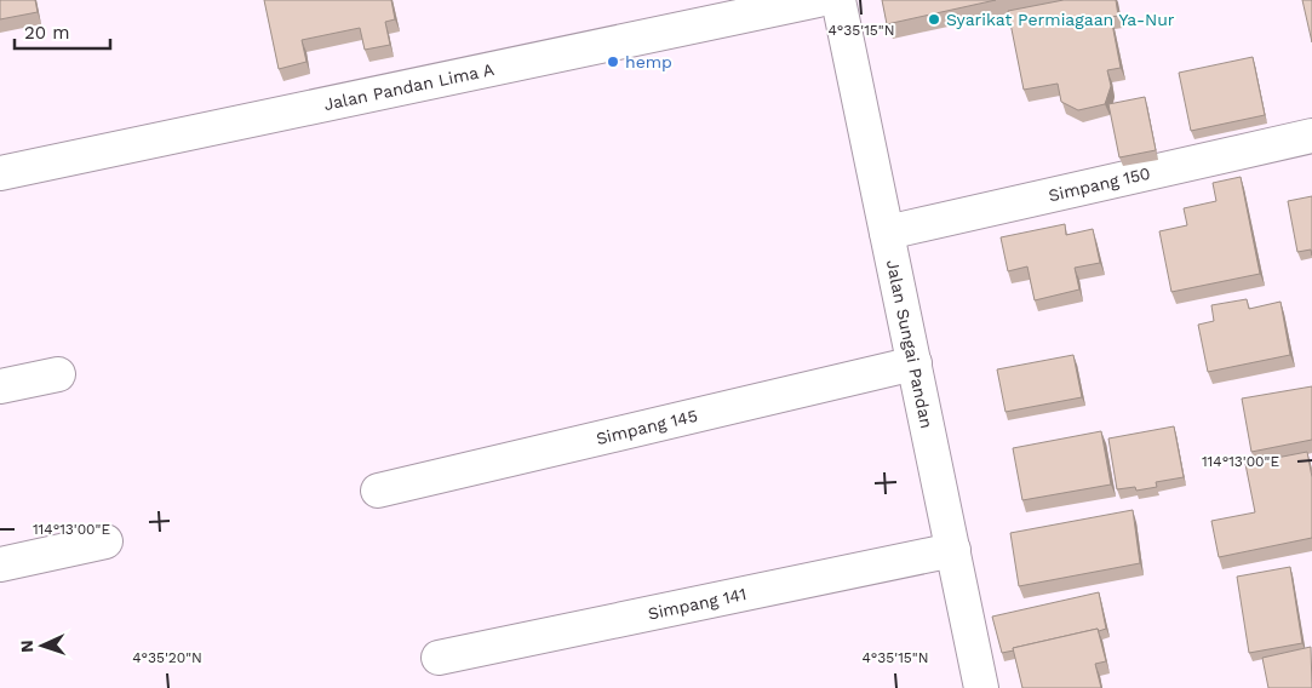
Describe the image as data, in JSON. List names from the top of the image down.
{
  "streets": {
    "street": [
      "Jalan Pandan Lima A",
      "Simpang 150",
      "Jalan Sungai Pandan",
      "Simpang 145",
      "Simpang 141"
    ]
  },
  "crossings": [
    ["Simpang 150", "Jalan Sungai Pandan"],
    ["Jalan Sungai Pandan", "Simpang 145"],
    ["Jalan Sungai Pandan", "Simpang 141"]
  ],
  "places": ["Syarikat Permiagaan Ya-Nur", "hemp"],
  "scale_bar": "20 m",
  "north": "left",
  "coordinates": ["4°35'15\"N", "114°13'00\"E", "4°35'20\"N"]
}
